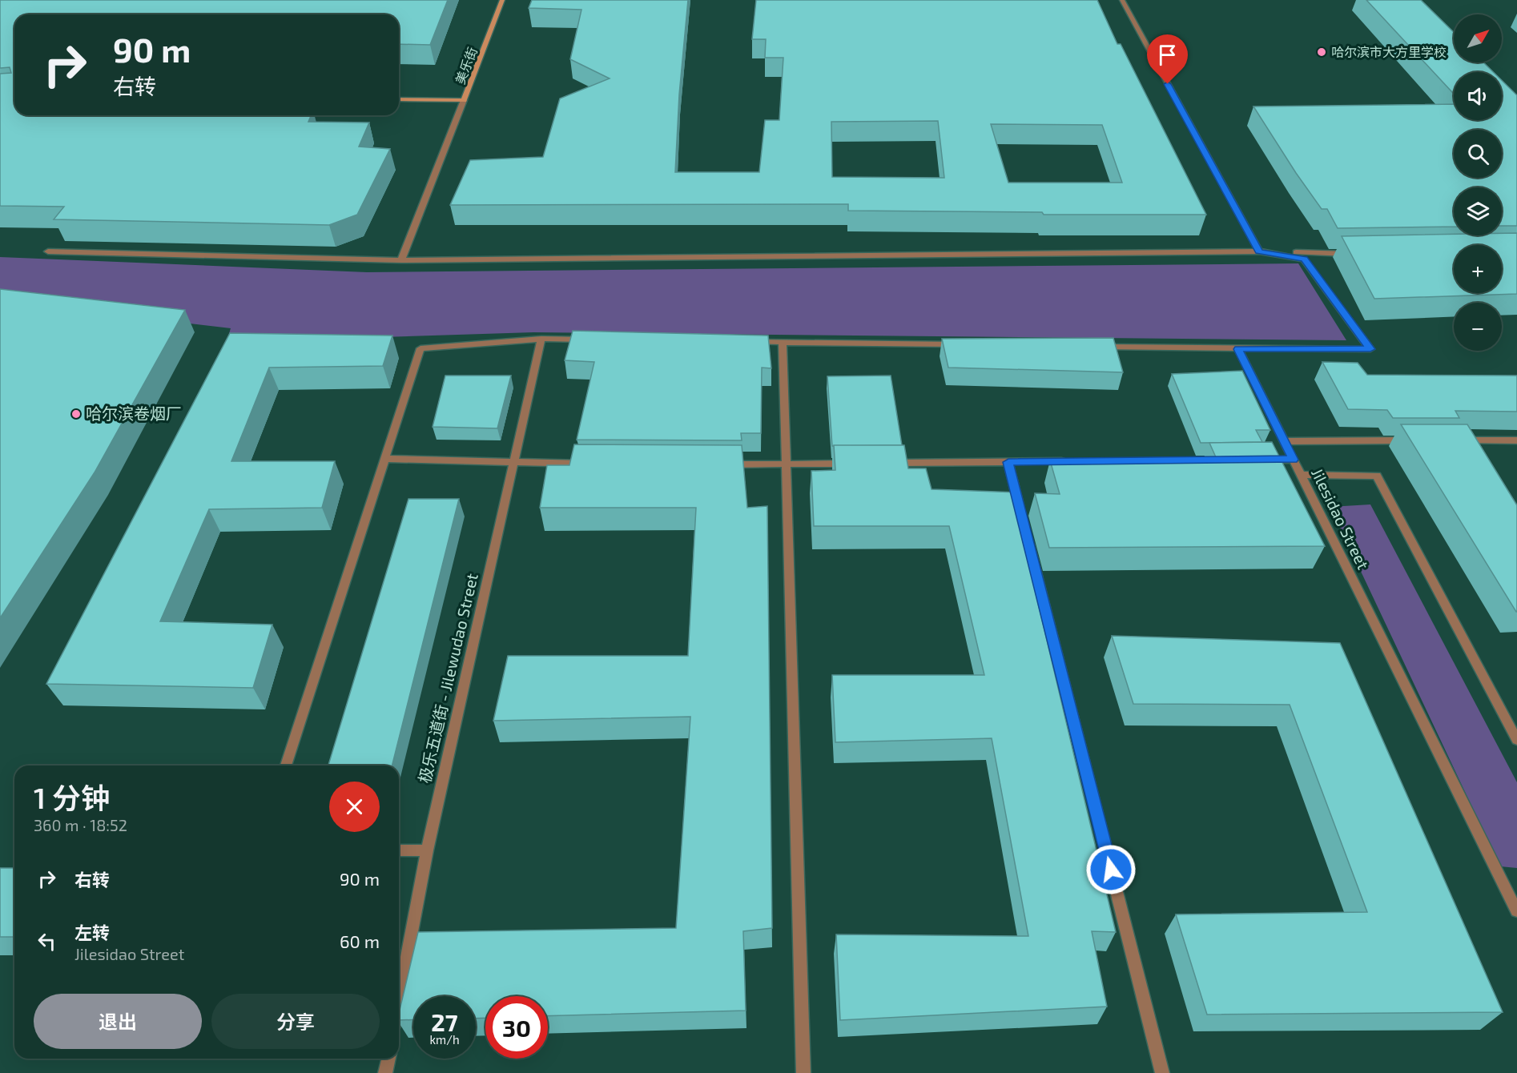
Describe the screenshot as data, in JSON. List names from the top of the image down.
{
  "streets": {
    "street": ["美乐街", "Jilesidao Street", "极乐五道街 - Jilewudao Street"]
  },
  "places": ["哈尔滨市大方里学校", "哈尔滨卷烟厂"],
  "north": "top right",
  "page": {
    "map_buttons": ["+", "−"],
    "turn": ["90 m", "右转"],
    "heading": ["1 分钟", "360 m · 18:52"],
    "list": [
      {
        "name": "右转",
        "value": "90 m"
      },
      {
        "name": "左转",
        "note": "Jilesidao Street",
        "value": "60 m"
      }
    ],
    "buttons": ["退出", "分享"],
    "speed": "27 km/h",
    "limit": "30"
  }
}
